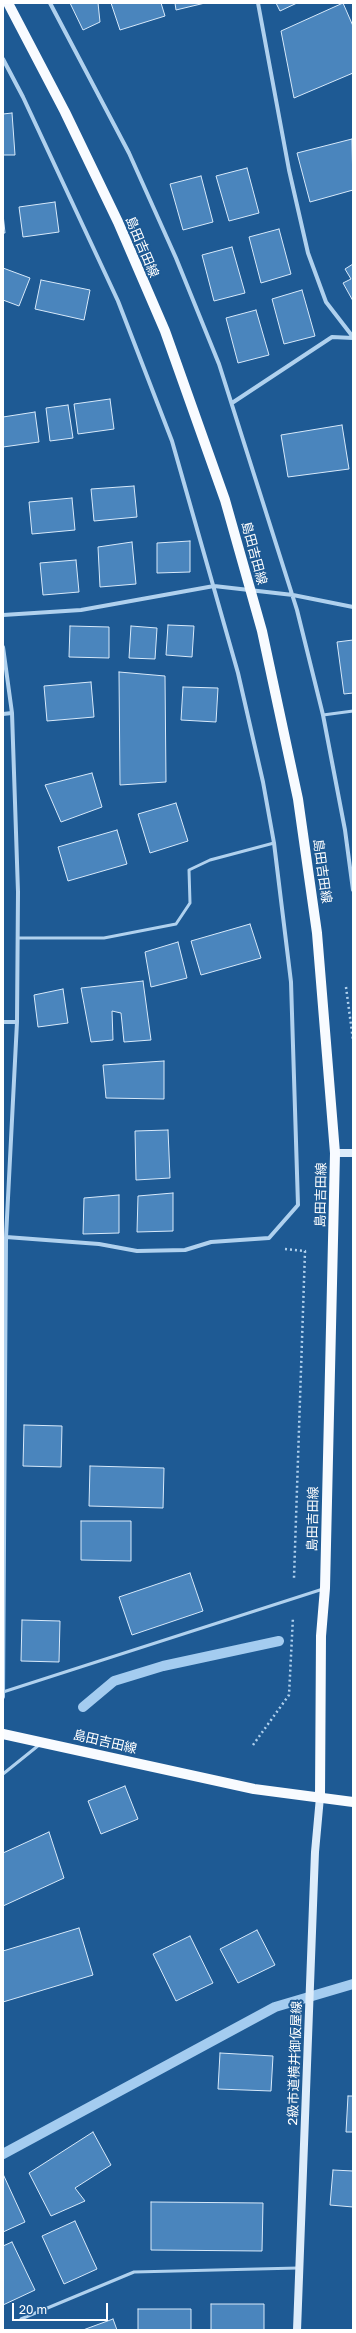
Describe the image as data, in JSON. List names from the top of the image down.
{
  "streets": {
    "main road": ["島田吉田線"],
    "street": ["2級市道横井御仮屋線"]
  },
  "crossings": [
    ["島田吉田線", "2級市道横井御仮屋線"]
  ],
  "scale_bar": "20 m"
}
